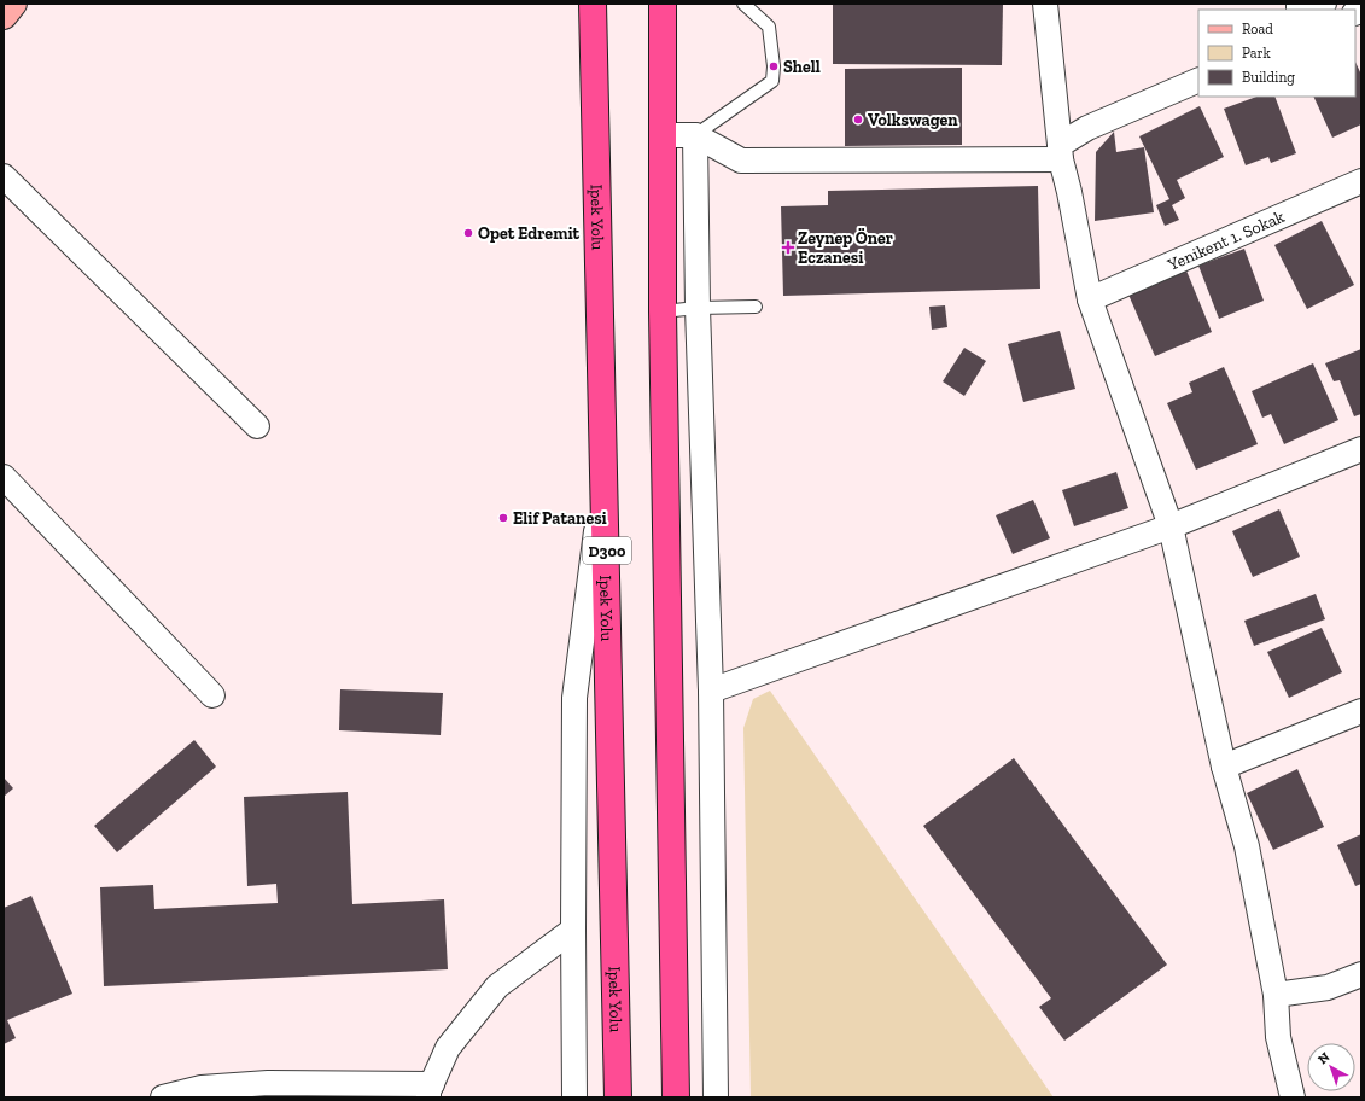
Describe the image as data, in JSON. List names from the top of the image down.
{
  "streets": {
    "highway": ["Ipek Yolu", "D300"],
    "street": ["Yenikent 1. Sokak"]
  },
  "places": {
    "other": [
      "Shell",
      "Volkswagen",
      "Opet Edremit",
      "Elif Patanesi"
    ],
    "health": ["Zeynep Öner Eczanesi"]
  },
  "legend": ["Road", "Park", "Building"],
  "north": "top left"
}
